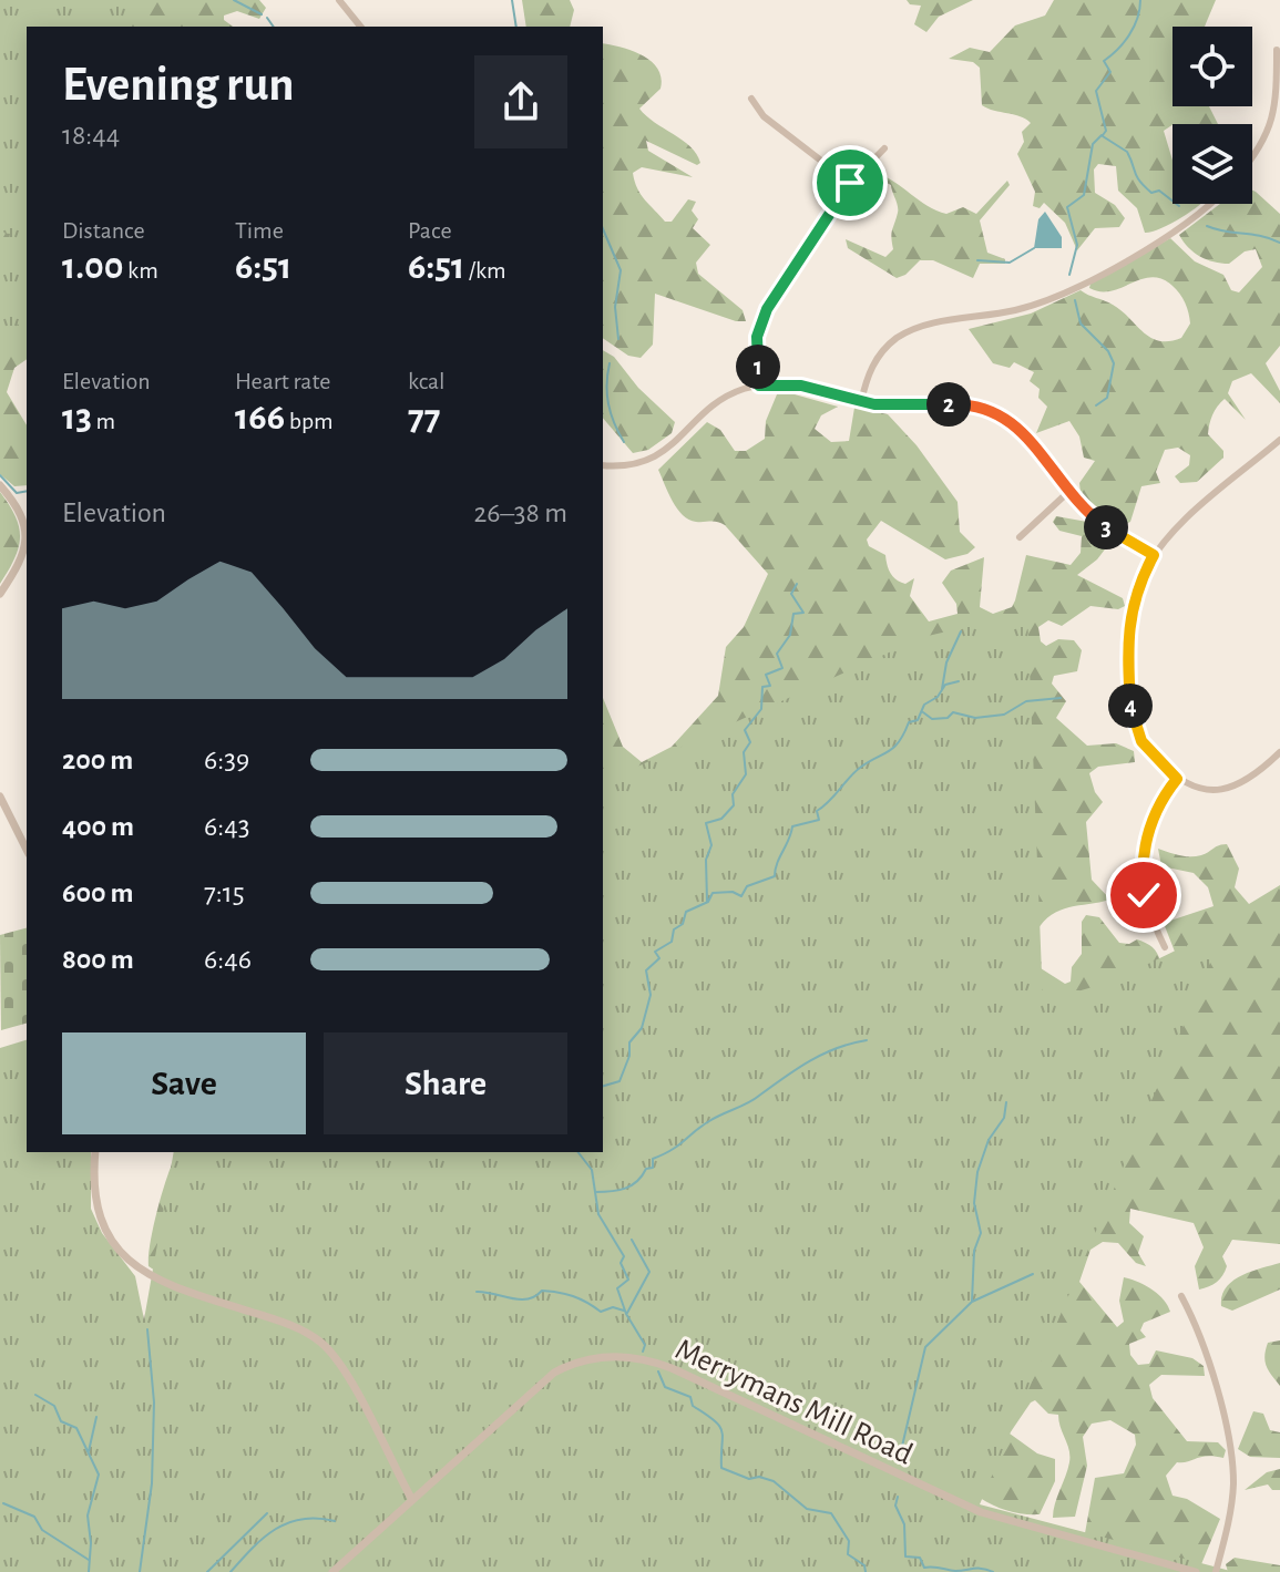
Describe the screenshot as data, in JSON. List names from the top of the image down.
{
  "streets": {
    "street": ["Merrymans Mill Road"]
  },
  "page": {
    "heading": ["Evening run", "18:44"],
    "stats": [
      ["Distance", "1.00 km"],
      ["Time", "6:51"],
      ["Pace", "6:51 /km"],
      ["Elevation", "13 m"],
      ["Heart rate", "166 bpm"],
      ["kcal", "77"]
    ],
    "pins": [
      "1",
      "2",
      "3",
      "4"
    ],
    "chart": ["Elevation", "26–38 m"],
    "list": [
      {
        "name": "200 m",
        "note": "6:39"
      },
      {
        "name": "400 m",
        "note": "6:43"
      },
      {
        "name": "600 m",
        "note": "7:15"
      },
      {
        "name": "800 m",
        "note": "6:46"
      }
    ],
    "buttons": ["Save", "Share"]
  }
}
